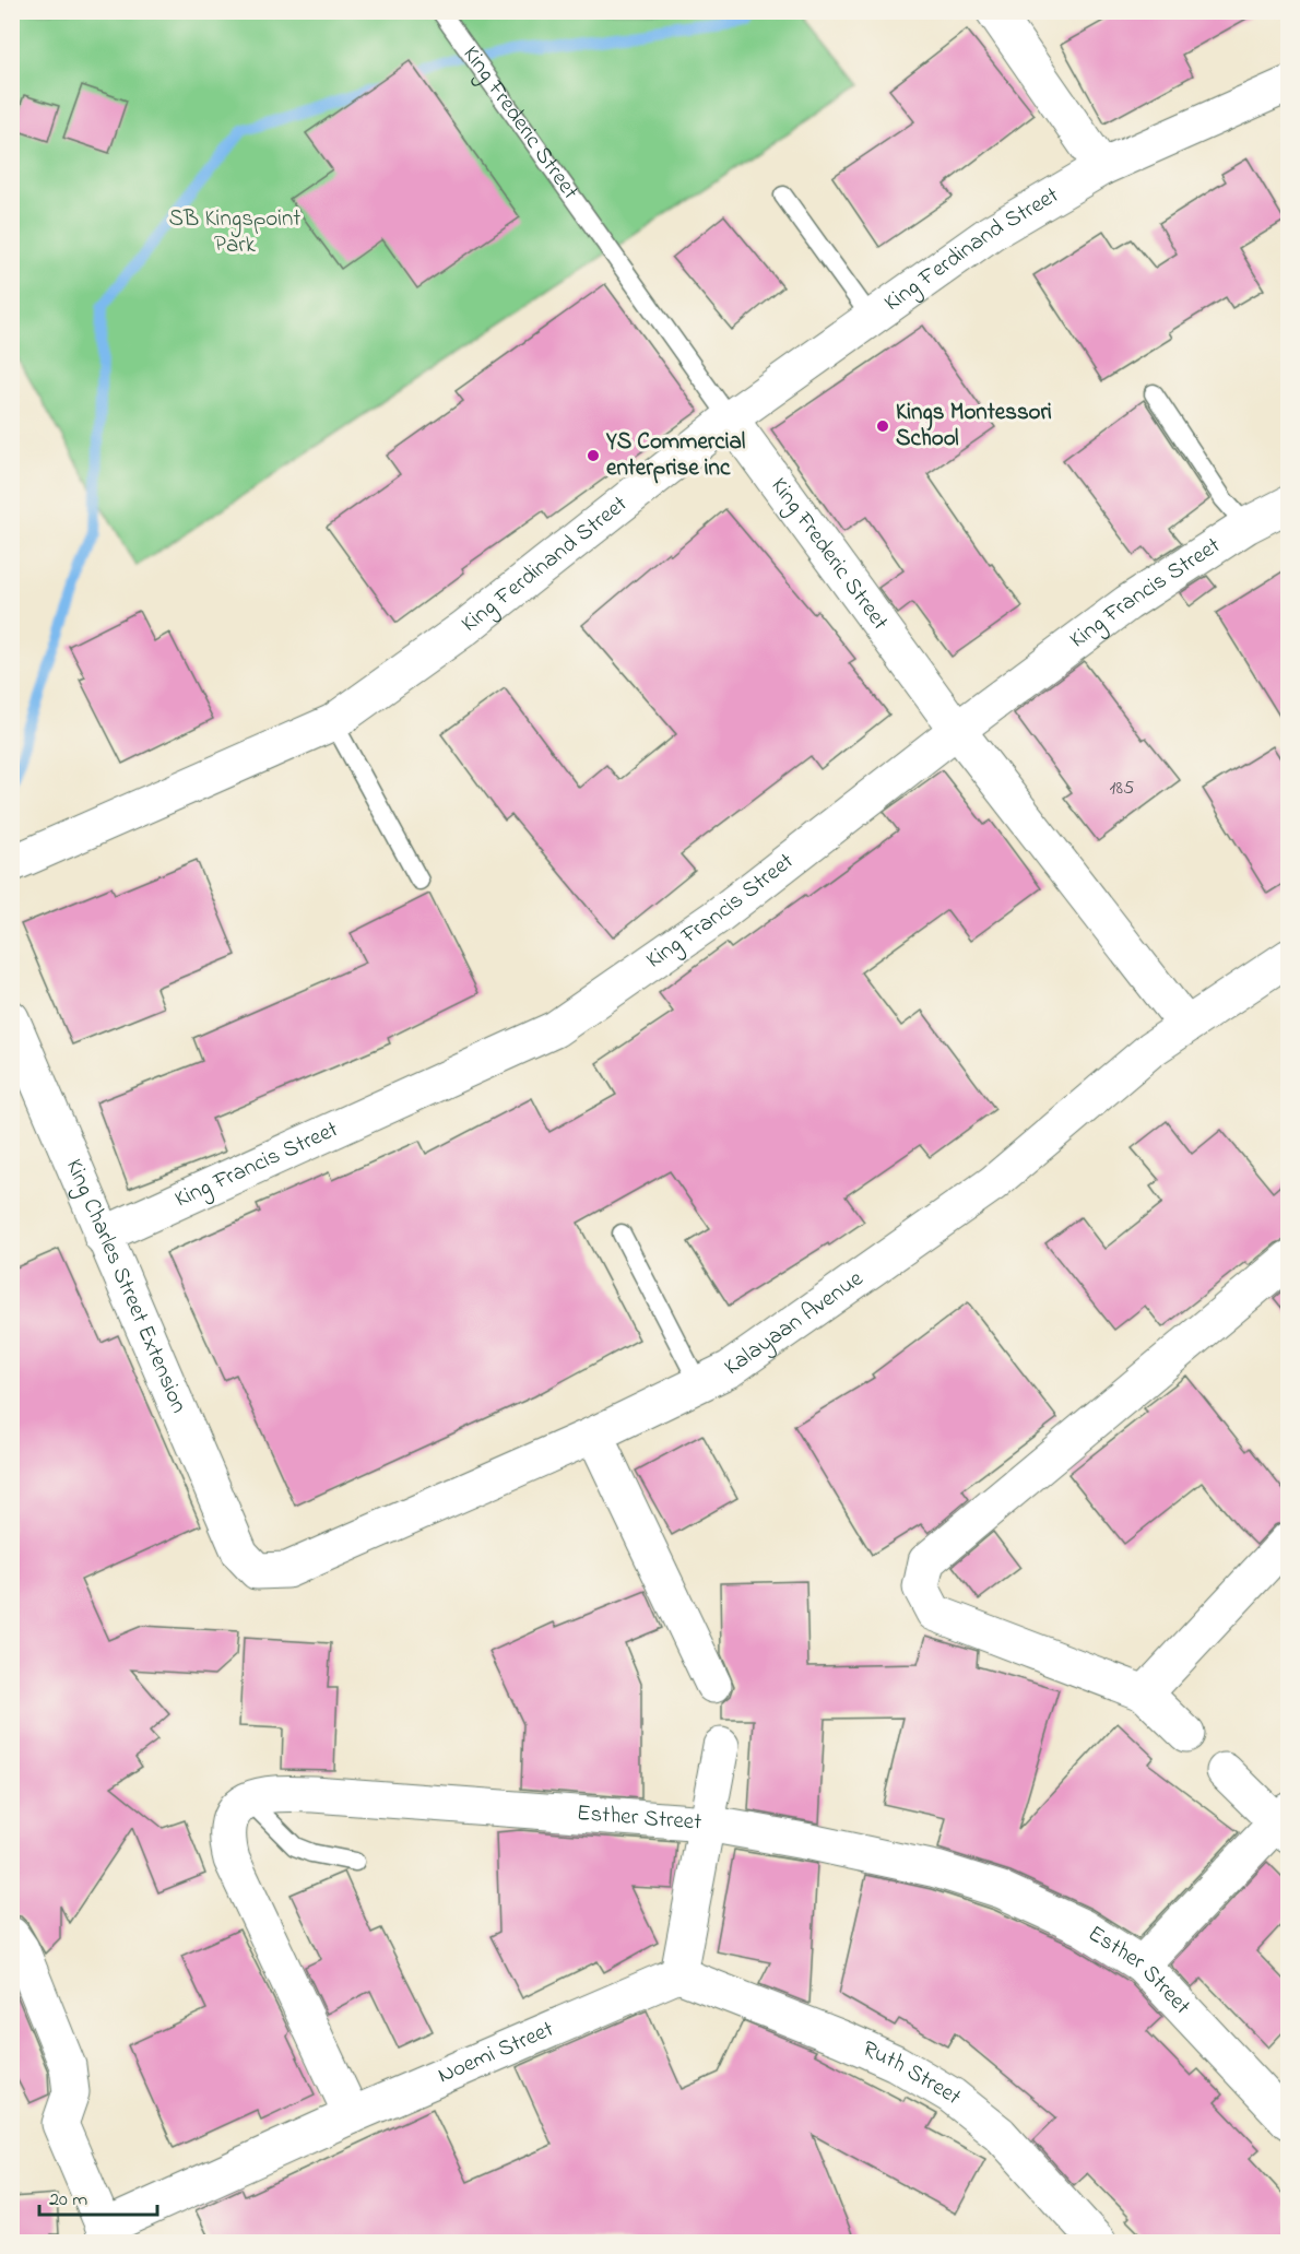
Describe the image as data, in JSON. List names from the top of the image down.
{
  "streets": {
    "street": [
      "King Frederic Street",
      "King Ferdinand Street",
      "King Francis Street",
      "King Charles Street Extension",
      "Kalayaan Avenue",
      "Esther Street",
      "Noemi Street",
      "Ruth Street"
    ]
  },
  "crossings": [
    ["King Frederic Street", "King Ferdinand Street"],
    ["King Frederic Street", "King Francis Street"],
    ["King Frederic Street", "Kalayaan Avenue"],
    ["King Francis Street", "King Charles Street Extension"],
    ["King Charles Street Extension", "Kalayaan Avenue"],
    ["Noemi Street", "Ruth Street"]
  ],
  "parks": ["SB Kingspoint Park"],
  "places": ["Kings Montessori School", "YS Commercial enterprise inc"],
  "house_numbers": ["185"],
  "scale_bar": "20 m"
}
